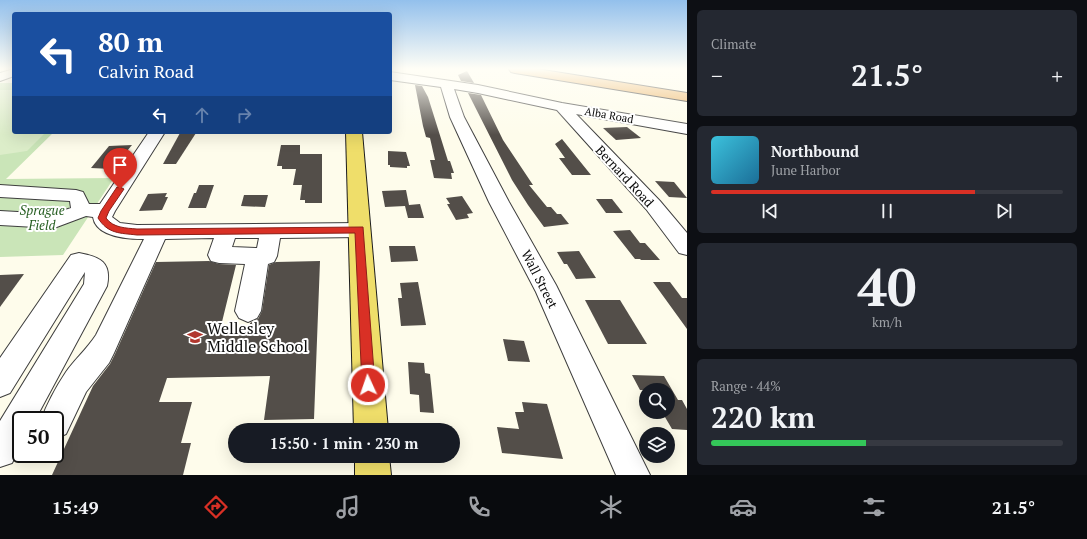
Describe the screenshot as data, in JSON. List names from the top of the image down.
{
  "streets": {
    "street": ["Alba Road", "Bernard Road", "Wall Street"]
  },
  "crossings": [
    ["Alba Road", "Bernard Road"]
  ],
  "parks": ["Sprague Field"],
  "places": {
    "school or university": ["Wellesley Middle School"]
  },
  "page": {
    "tile": [
      "Climate",
      ["40", "km/h"],
      ["Range · 44%", "220 km"]
    ],
    "turn": ["80 m", "Calvin Road"],
    "heat": ["−", "21.5°", "+"],
    "song": ["Northbound", "June Harbor"],
    "limit": "50",
    "trip": "15:50 · 1 min · 230 m",
    "tabs": ["15:49", "21.5°"]
  }
}
